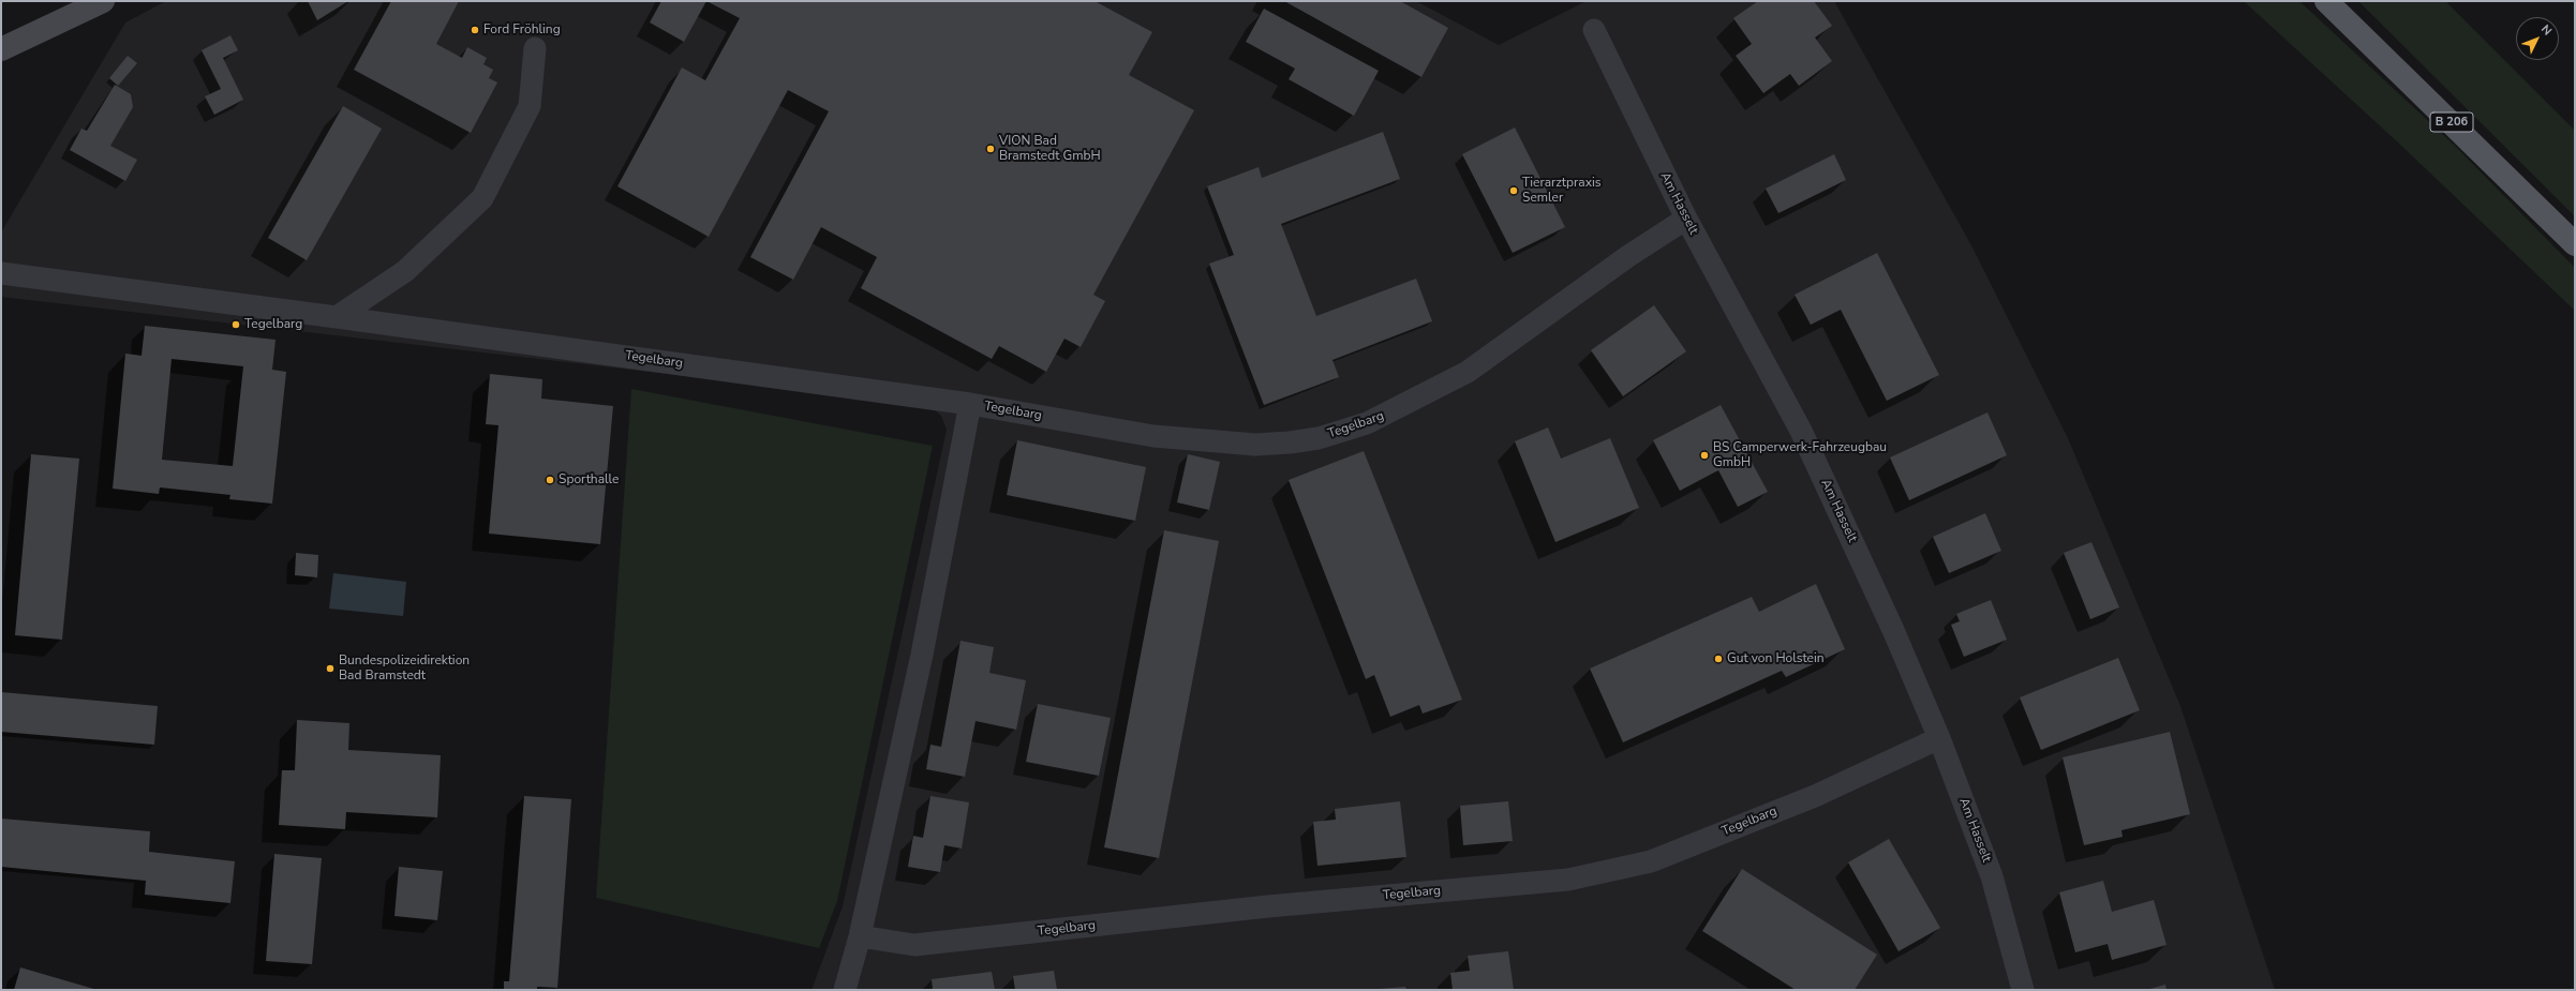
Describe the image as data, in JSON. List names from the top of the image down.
{
  "streets": {
    "main road": ["B 206"],
    "street": ["Am Hasselt", "Tegelbarg"]
  },
  "crossings": [
    ["Am Hasselt", "Tegelbarg"]
  ],
  "places": [
    "Ford Fröhling",
    "VION Bad Bramstedt GmbH",
    "Tierarztpraxis Semler",
    "Tegelbarg",
    "BS Camperwerk-Fahrzeugbau GmbH",
    "Sporthalle",
    "Gut von Holstein",
    "Bundespolizeidirektion Bad Bramstedt"
  ],
  "north": "top right"
}
